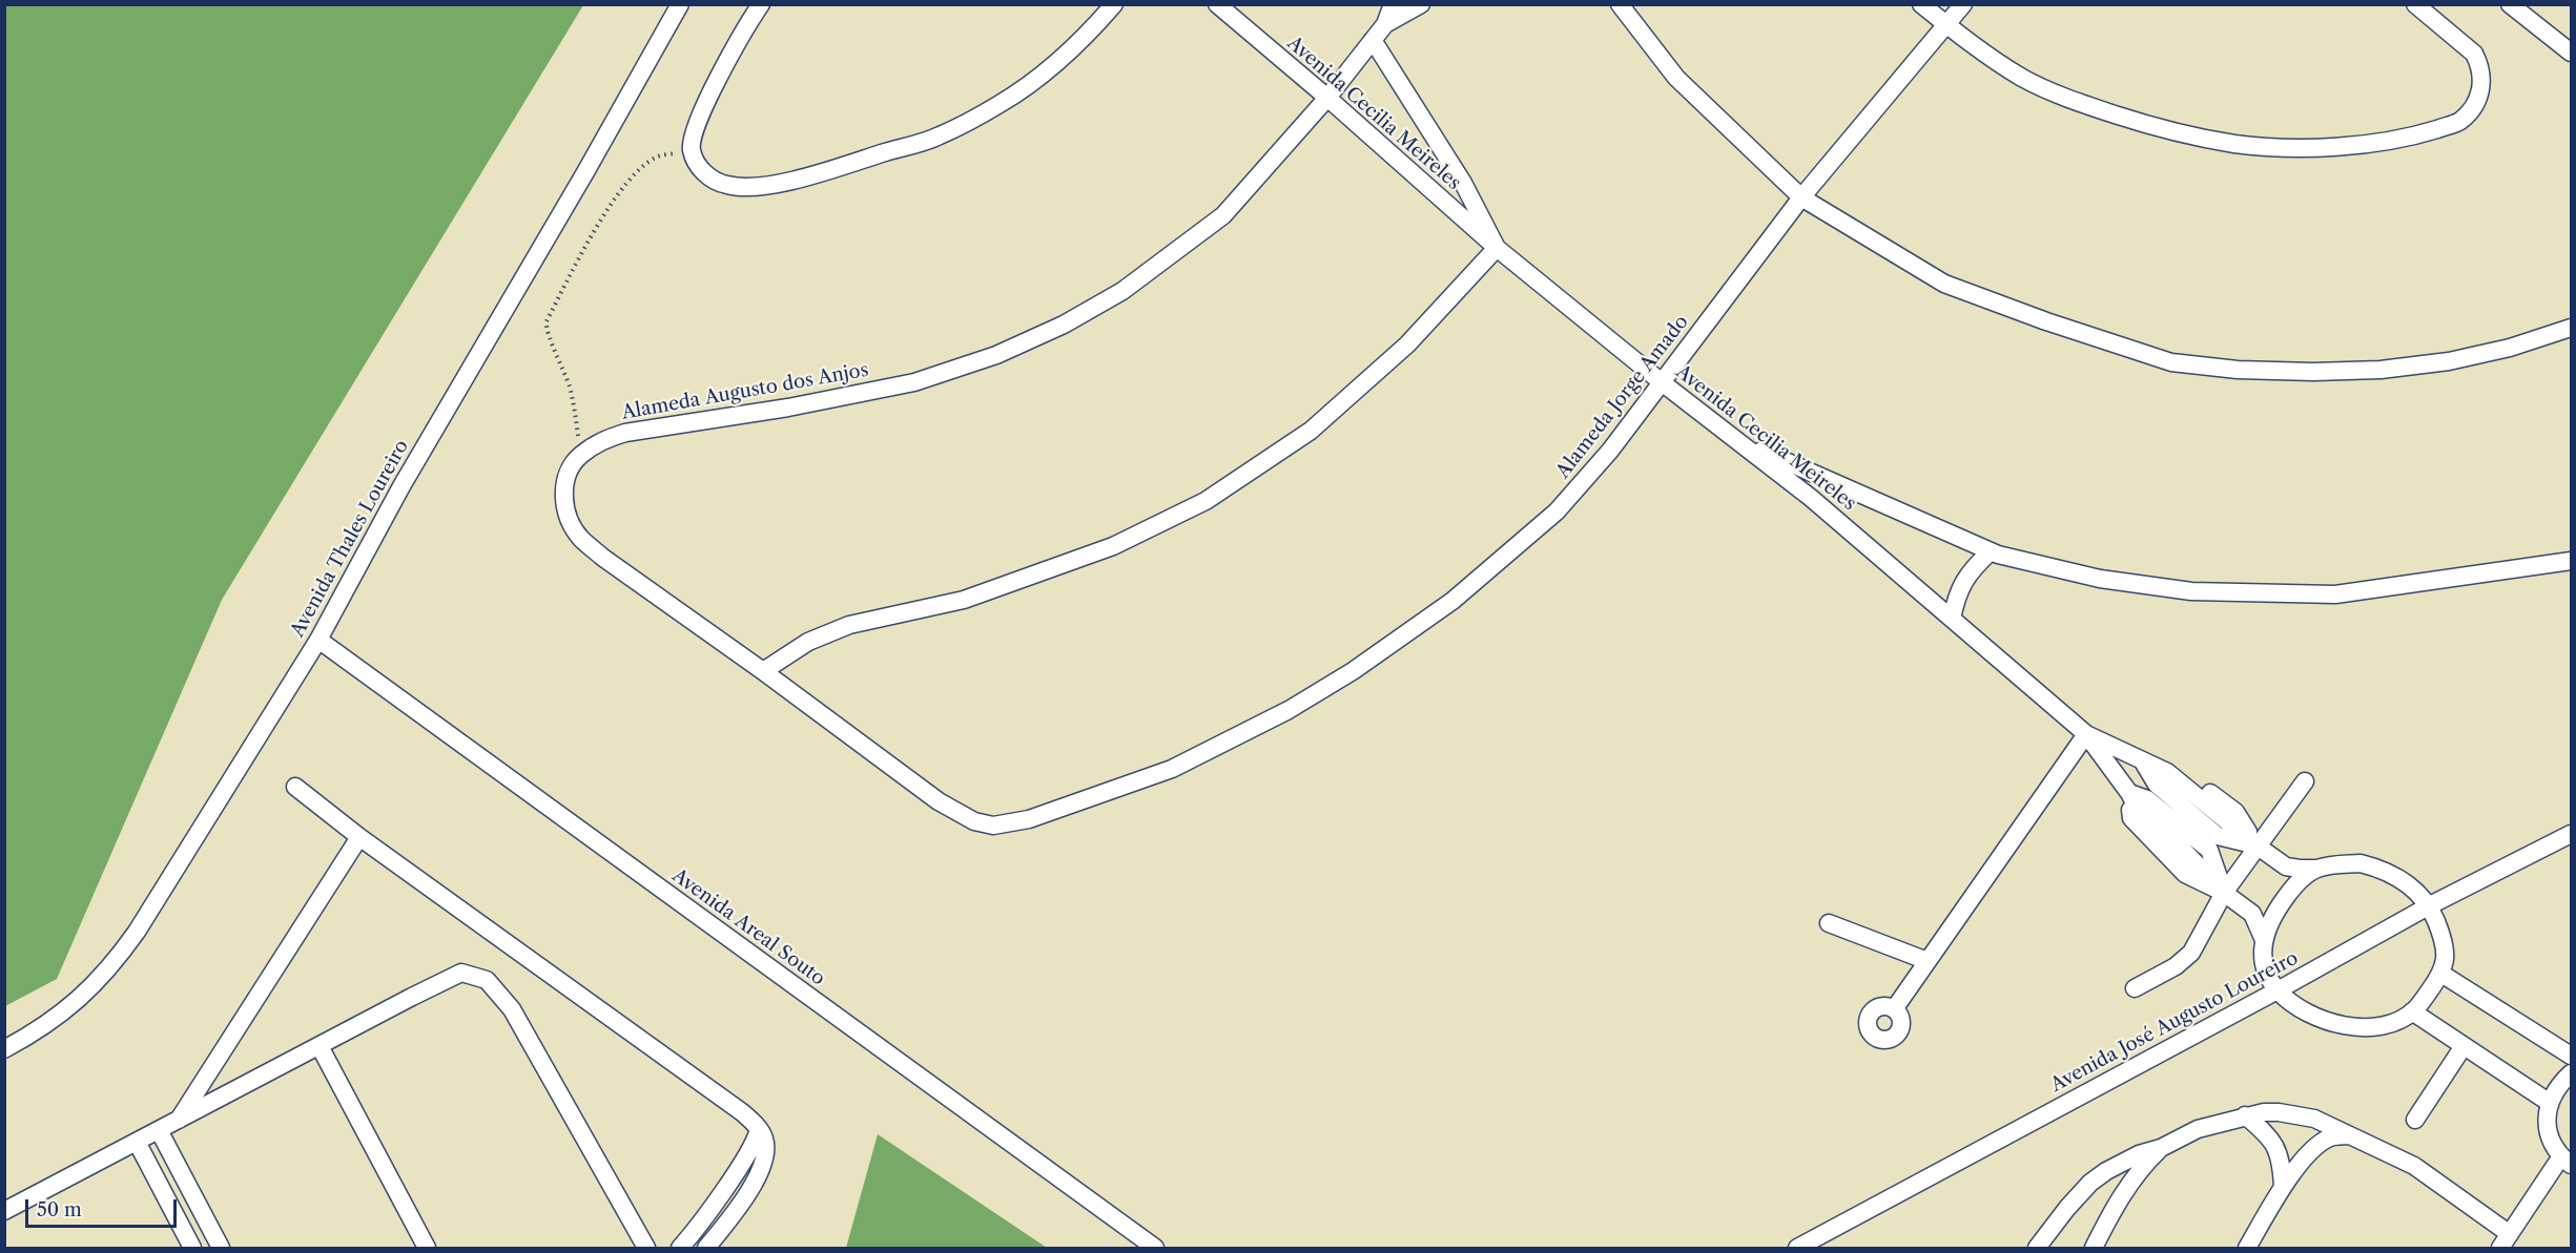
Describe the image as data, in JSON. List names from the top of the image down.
{
  "streets": {
    "street": [
      "Avenida Cecilia Meireles",
      "Alameda Augusto dos Anjos",
      "Alameda Jorge Amado",
      "Avenida Thales Loureiro",
      "Avenida Areal Souto",
      "Avenida José Augusto Loureiro"
    ]
  },
  "crossings": [
    ["Avenida Cecilia Meireles", "Alameda Augusto dos Anjos"],
    ["Avenida Cecilia Meireles", "Alameda Jorge Amado"],
    ["Avenida Cecilia Meireles", "Avenida José Augusto Loureiro"],
    ["Avenida Thales Loureiro", "Avenida Areal Souto"]
  ],
  "scale_bar": "50 m"
}
